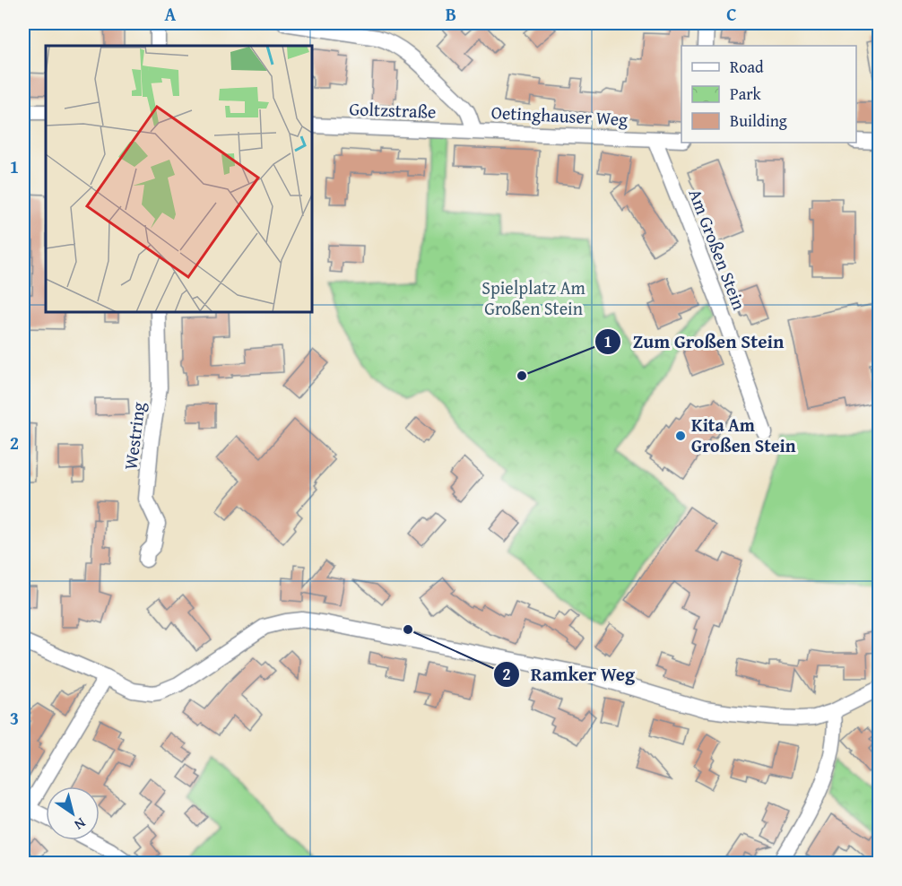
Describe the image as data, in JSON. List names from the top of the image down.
{
  "streets": {
    "street": [
      "Goltzstraße",
      "Oetinghauser Weg",
      "Am Großen Stein",
      "Westring"
    ]
  },
  "crossings": [
    ["Goltzstraße", "Oetinghauser Weg"],
    ["Oetinghauser Weg", "Am Großen Stein"]
  ],
  "parks": ["Spielplatz Am Großen Stein"],
  "places": ["Zum Großen Stein", "Kita Am Großen Stein", "Ramker Weg"],
  "legend": ["Road", "Park", "Building"],
  "north": "bottom right",
  "grid": {
    "columns": ["A", "B", "C"],
    "rows": ["1", "2", "3"]
  }
}
